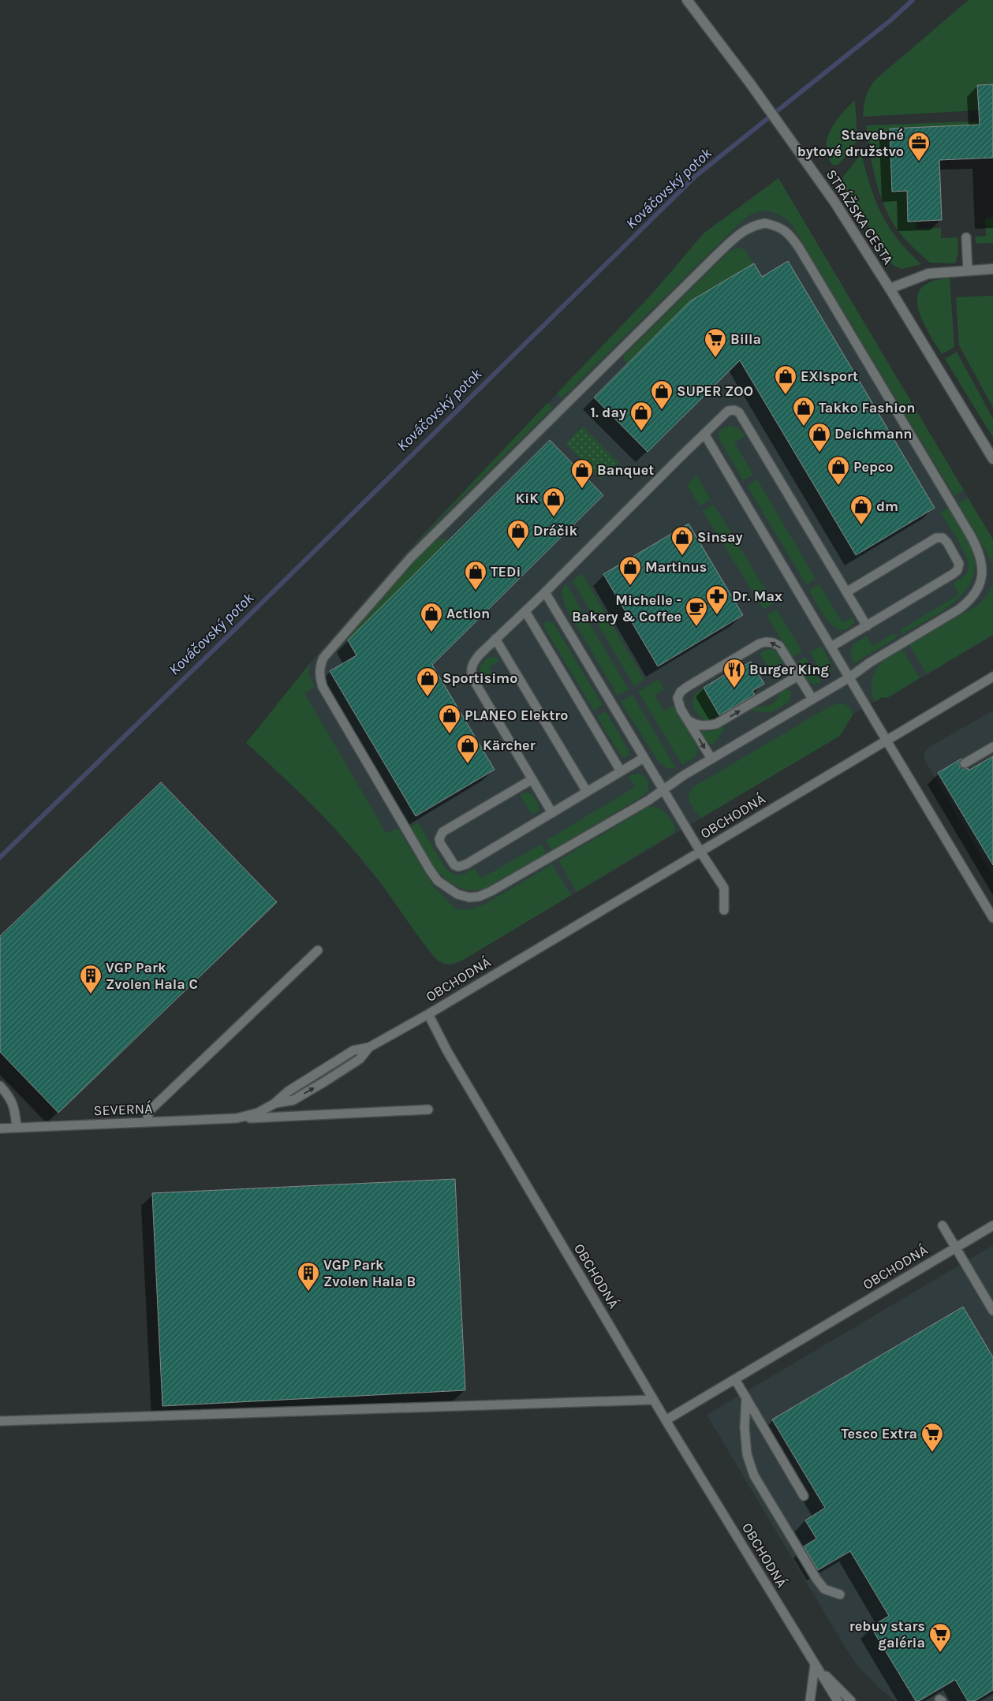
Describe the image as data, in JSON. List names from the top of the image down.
{
  "streets": {
    "street": ["STRÁŽSKA CESTA"],
    "lane": ["OBCHODNÁ", "SEVERNÁ"]
  },
  "crossings": [
    ["OBCHODNÁ", "SEVERNÁ"]
  ],
  "water": ["Kováčovský potok"],
  "places": {
    "office": ["Stavebné bytové družstvo"],
    "supermarket": ["Billa", "Tesco Extra", "rebuy stars galéria"],
    "shop": [
      "EXIsport",
      "SUPER ZOO",
      "Takko Fashion",
      "1. day",
      "Deichmann",
      "Pepco",
      "Banquet",
      "KiK",
      "dm",
      "Dráčik",
      "Sinsay",
      "Martinus",
      "TEDi",
      "Action",
      "Sportisimo",
      "PLANEO Elektro",
      "Kärcher"
    ],
    "pharmacy": ["Dr. Max"],
    "cafe": ["Michelle - Bakery & Coffee"],
    "restaurant": ["Burger King"],
    "building": ["VGP Park Zvolen Hala C", "VGP Park Zvolen Hala B"]
  }
}
